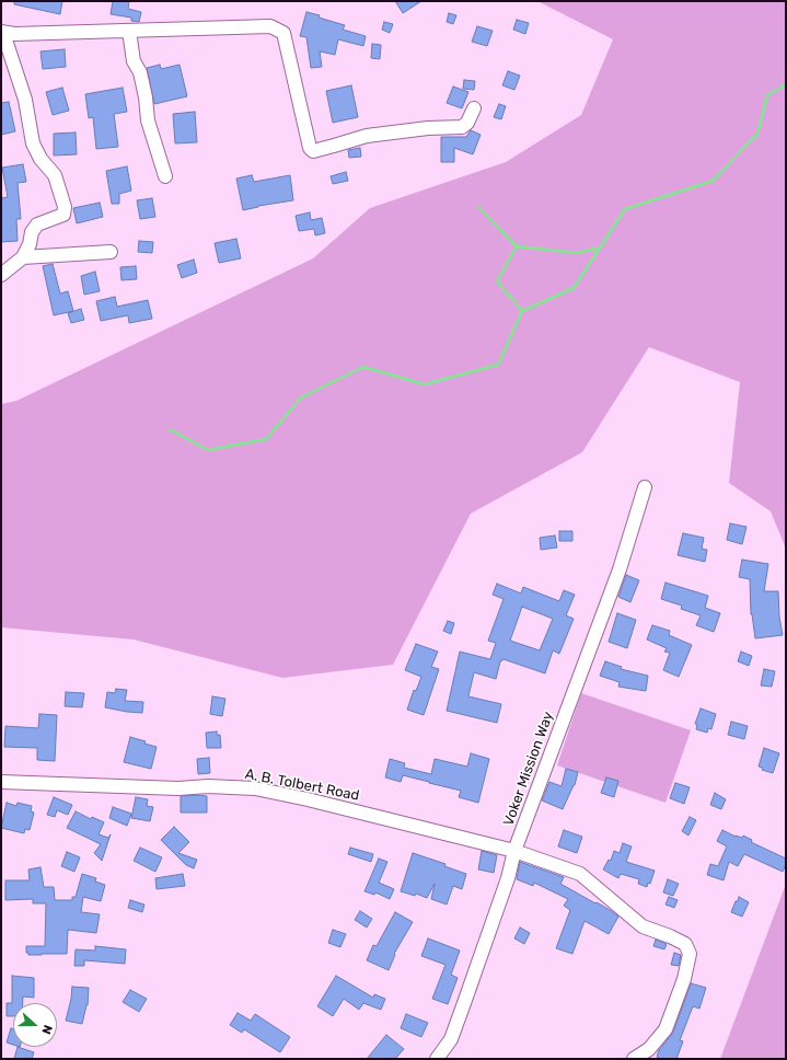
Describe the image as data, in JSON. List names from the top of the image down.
{
  "streets": {
    "street": ["Voker Mission Way", "A. B. Tolbert Road"]
  },
  "crossings": [
    ["Voker Mission Way", "A. B. Tolbert Road"]
  ],
  "north": "right"
}
